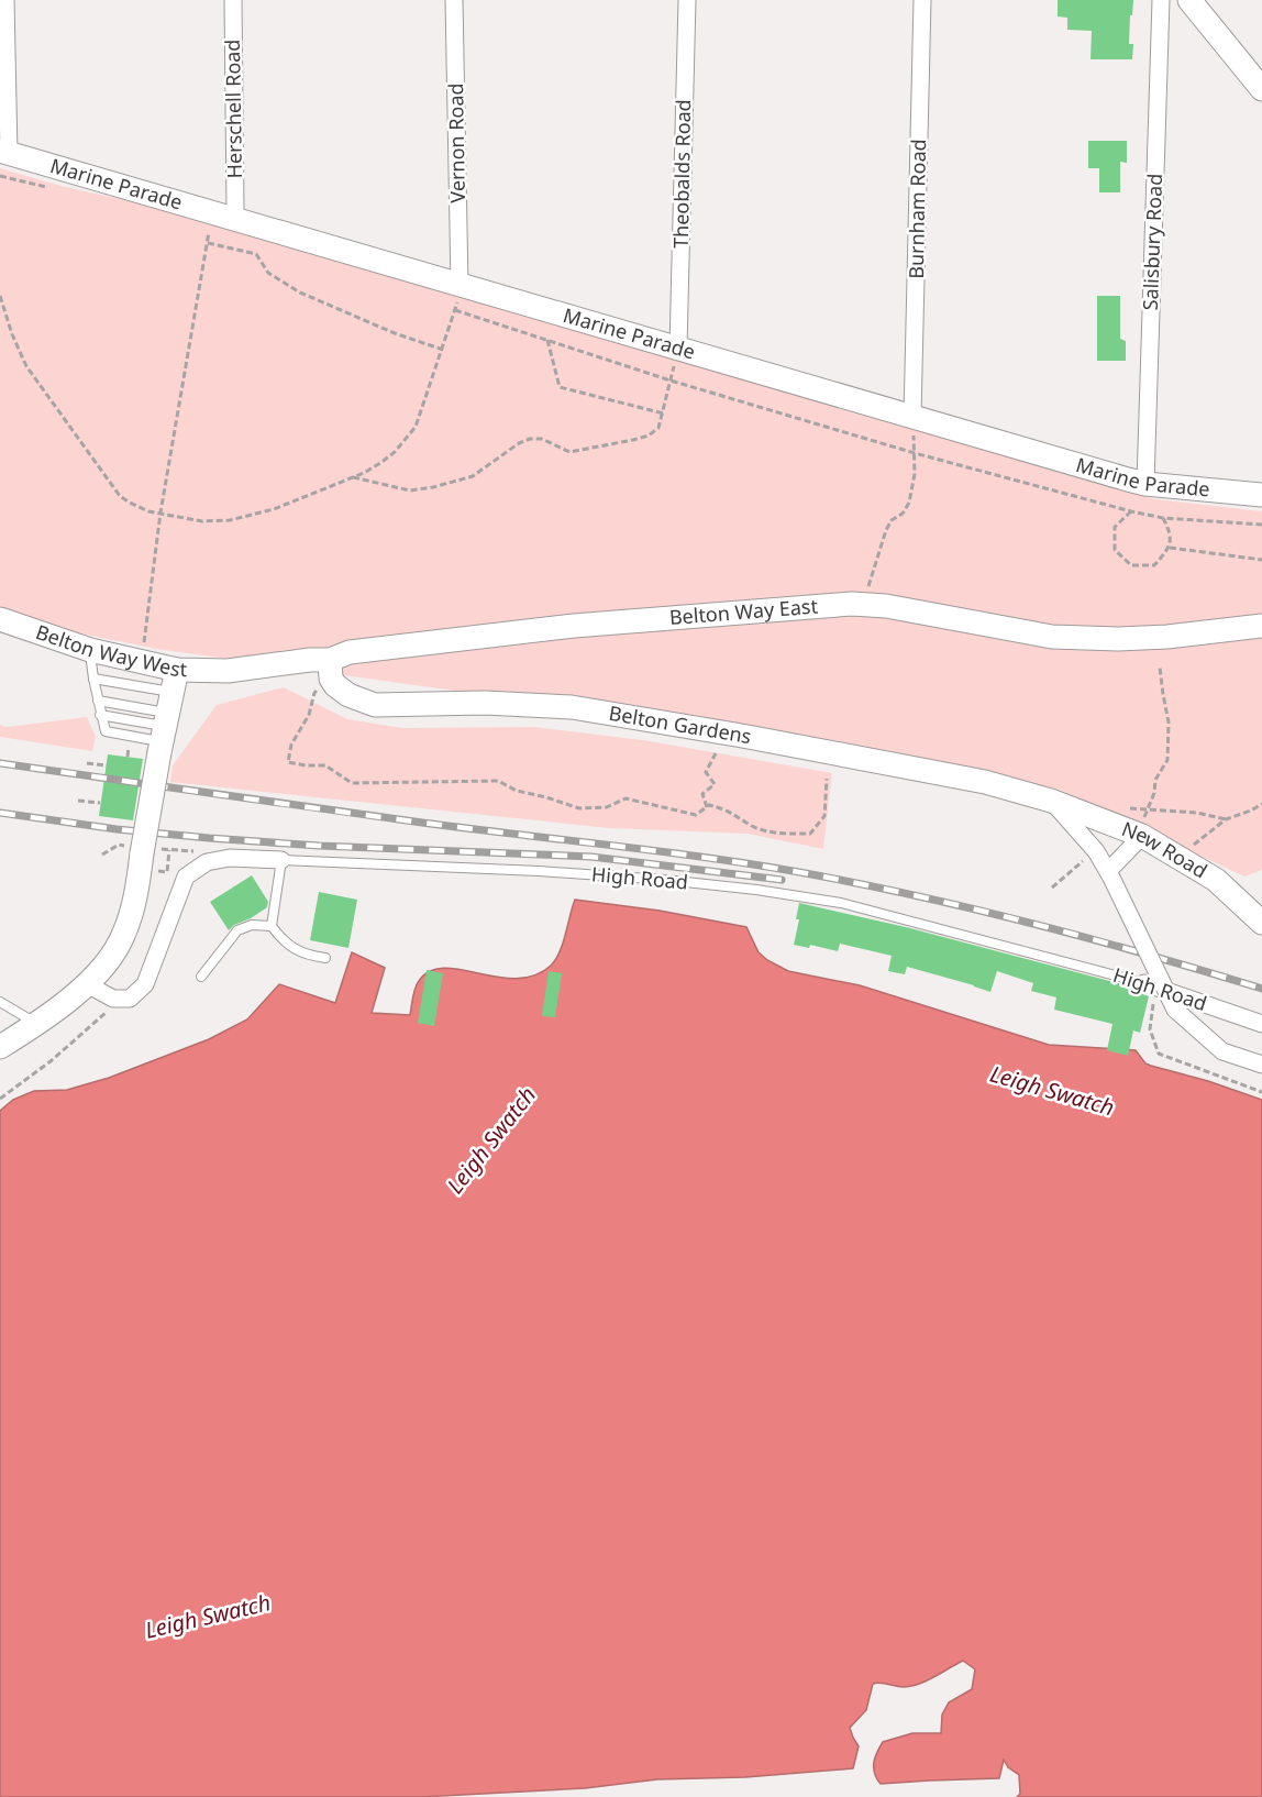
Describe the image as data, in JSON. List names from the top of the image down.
{
  "streets": {
    "street": [
      "Herschell Road",
      "Vernon Road",
      "Theobalds Road",
      "Marine Parade",
      "Burnham Road",
      "Salisbury Road",
      "Belton Way East",
      "Belton Way West",
      "Belton Gardens",
      "New Road",
      "High Road"
    ]
  },
  "crossings": [
    ["Herschell Road", "Marine Parade"],
    ["Vernon Road", "Marine Parade"],
    ["Theobalds Road", "Marine Parade"],
    ["Marine Parade", "Burnham Road"],
    ["Marine Parade", "Salisbury Road"],
    ["Belton Way East", "Belton Way West"],
    ["Belton Way East", "Belton Gardens"],
    ["Belton Gardens", "New Road"]
  ],
  "water": ["Leigh Swatch"]
}
